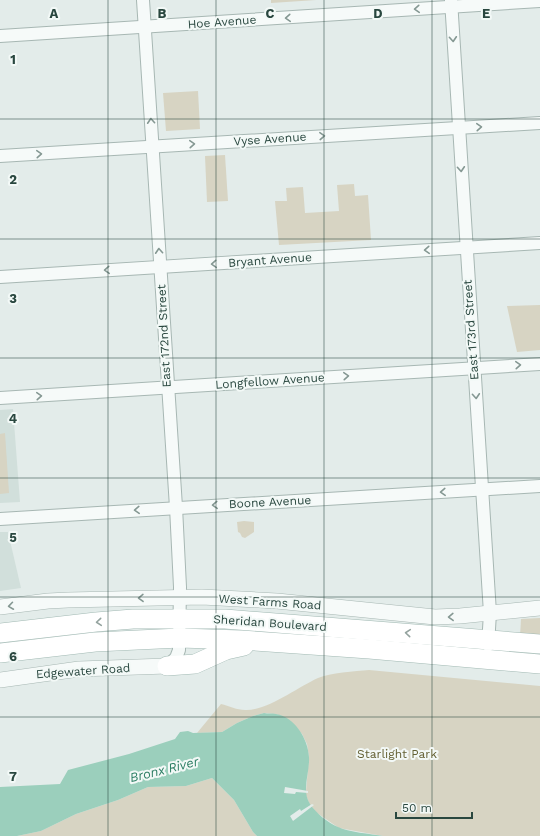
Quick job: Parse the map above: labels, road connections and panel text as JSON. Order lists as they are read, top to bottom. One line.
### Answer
{"streets":{"main road":["Sheridan Boulevard"],"street":["Hoe Avenue","Vyse Avenue","Bryant Avenue","East 173rd Street","East 172nd Street","Longfellow Avenue","Boone Avenue","West Farms Road","Edgewater Road"]},"crossings":[["Hoe Avenue","East 173rd Street"],["Hoe Avenue","East 172nd Street"],["Vyse Avenue","East 173rd Street"],["Vyse Avenue","East 172nd Street"],["Bryant Avenue","East 173rd Street"],["Bryant Avenue","East 172nd Street"],["East 173rd Street","Longfellow Avenue"],["East 173rd Street","Boone Avenue"],["East 173rd Street","West Farms Road"],["East 173rd Street","Sheridan Boulevard"],["East 172nd Street","Longfellow Avenue"],["East 172nd Street","Boone Avenue"],["East 172nd Street","West Farms Road"],["East 172nd Street","Sheridan Boulevard"],["East 172nd Street","Edgewater Road"]],"one_way":["Hoe Avenue","Vyse Avenue","Bryant Avenue","East 173rd Street","East 172nd Street","Longfellow Avenue","Boone Avenue","West Farms Road"],"water":["Bronx River"],"parks":["Starlight Park"],"scale_bar":"50 m","grid":{"columns":["A","B","C","D","E"],"rows":["1","2","3","4","5","6","7"]}}
